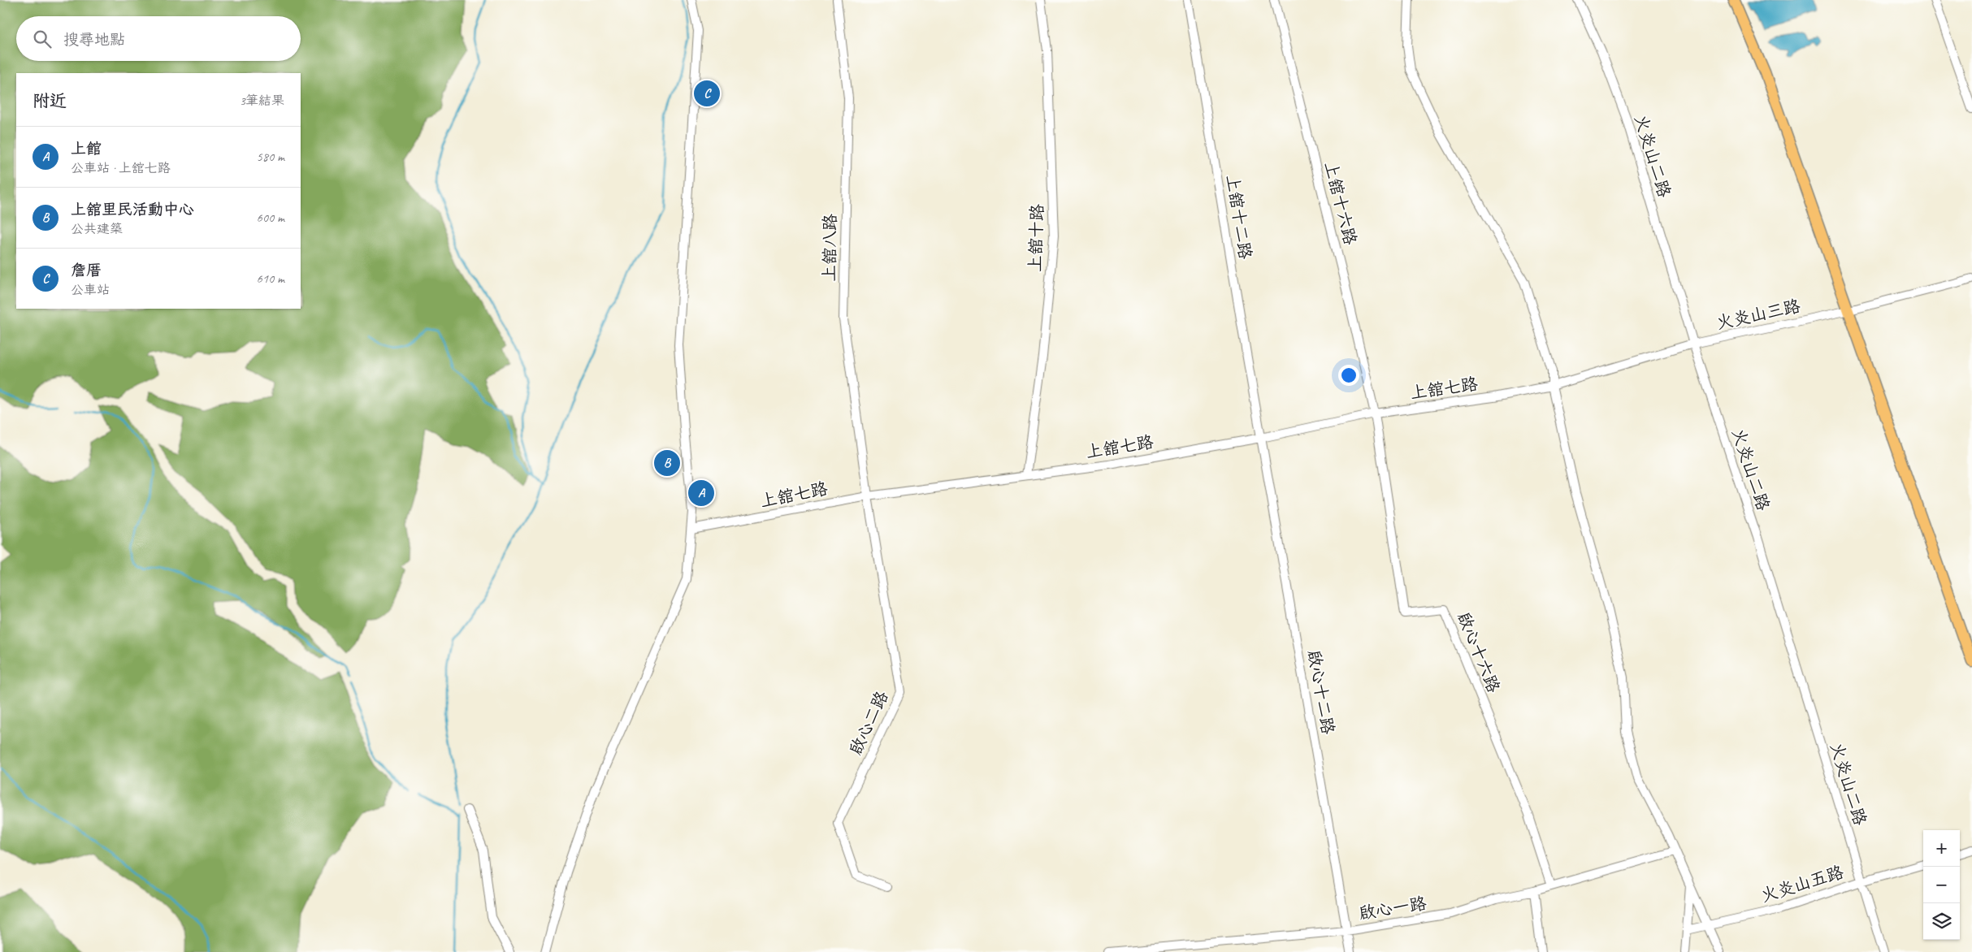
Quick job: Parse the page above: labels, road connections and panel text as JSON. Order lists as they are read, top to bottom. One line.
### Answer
{"streets":{"street":["火炎山二路","上舘十六路","上舘十二路","上舘十路","上舘八路","火炎山三路","上舘七路","啟心十六路","啟心十二路","啟心二路","火炎山五路","啟心一路"]},"crossings":[["火炎山二路","火炎山三路"],["火炎山二路","火炎山五路"],["上舘十六路","上舘七路"],["上舘十六路","啟心十六路"],["上舘十二路","上舘七路"],["上舘十二路","啟心十二路"],["上舘十路","上舘七路"],["上舘八路","上舘七路"],["上舘八路","啟心二路"],["火炎山三路","上舘七路"],["上舘七路","啟心十六路"],["上舘七路","啟心十二路"],["上舘七路","啟心二路"],["啟心十六路","啟心一路"],["啟心十二路","啟心一路"]],"page":{"search":"搜尋地點","heading":["附近","3筆結果"],"pins":["C","B","A"],"list":[{"mark":"A","name":"上館","note":"公車站 · 上舘七路","value":"580 m"},{"mark":"B","name":"上舘里民活動中心","note":"公共建築","value":"600 m"},{"mark":"C","name":"詹厝","note":"公車站","value":"610 m"}],"map_buttons":["+","−"]}}
